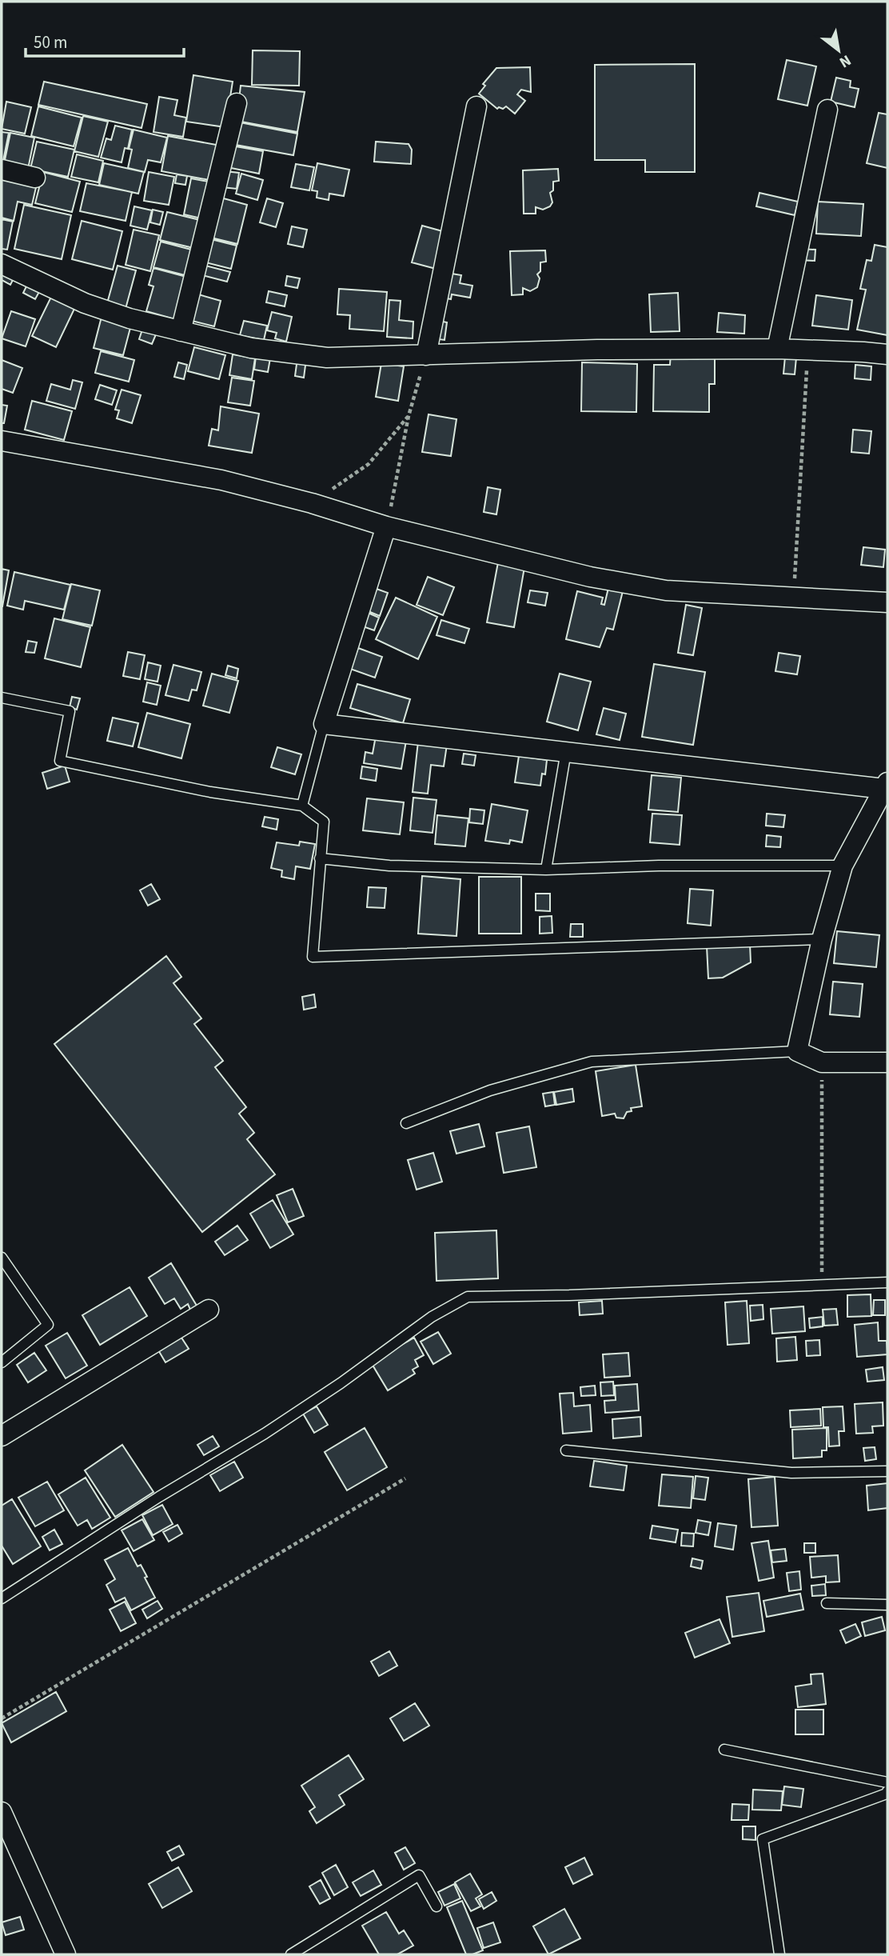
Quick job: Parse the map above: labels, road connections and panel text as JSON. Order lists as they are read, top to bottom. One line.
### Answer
{"scale_bar":"50 m","north":"bottom right"}
